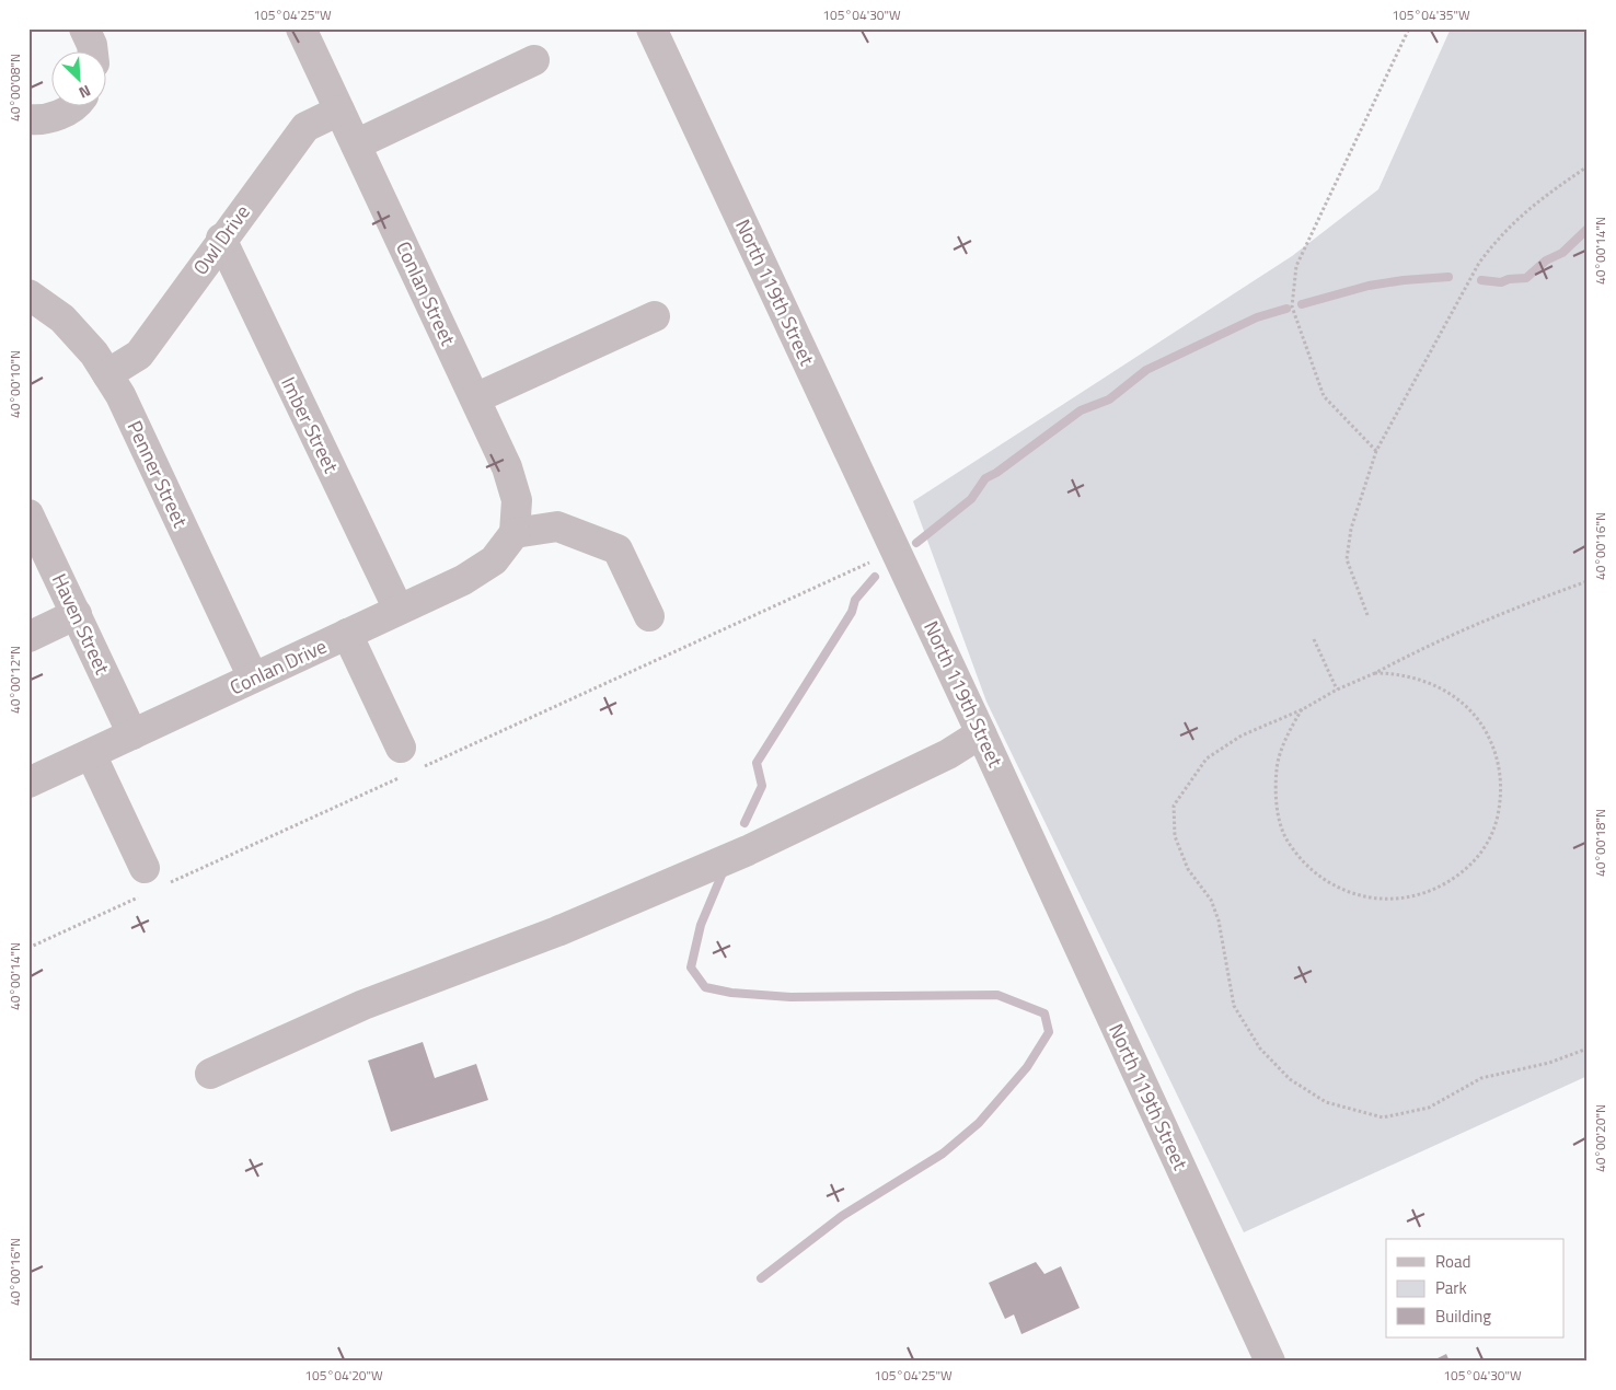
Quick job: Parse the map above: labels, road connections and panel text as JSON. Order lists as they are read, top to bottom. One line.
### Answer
{"streets":{"street":["Owl Drive","North 119th Street","Conlan Street","Imber Street","Penner Street","Haven Street","Conlan Drive"]},"crossings":[["Owl Drive","Conlan Street"],["Owl Drive","Imber Street"],["Owl Drive","Penner Street"],["Conlan Street","Conlan Drive"],["Imber Street","Conlan Drive"],["Penner Street","Conlan Drive"],["Haven Street","Conlan Drive"]],"legend":["Road","Park","Building"],"north":"bottom right","coordinates":["105°04'25\"W","105°04'30\"W","105°04'35\"W","40°00'08\"N","40°00'14\"N","40°00'10\"N","40°00'16\"N","40°00'12\"N","40°00'18\"N","40°00'20\"N","105°04'20\"W"]}
